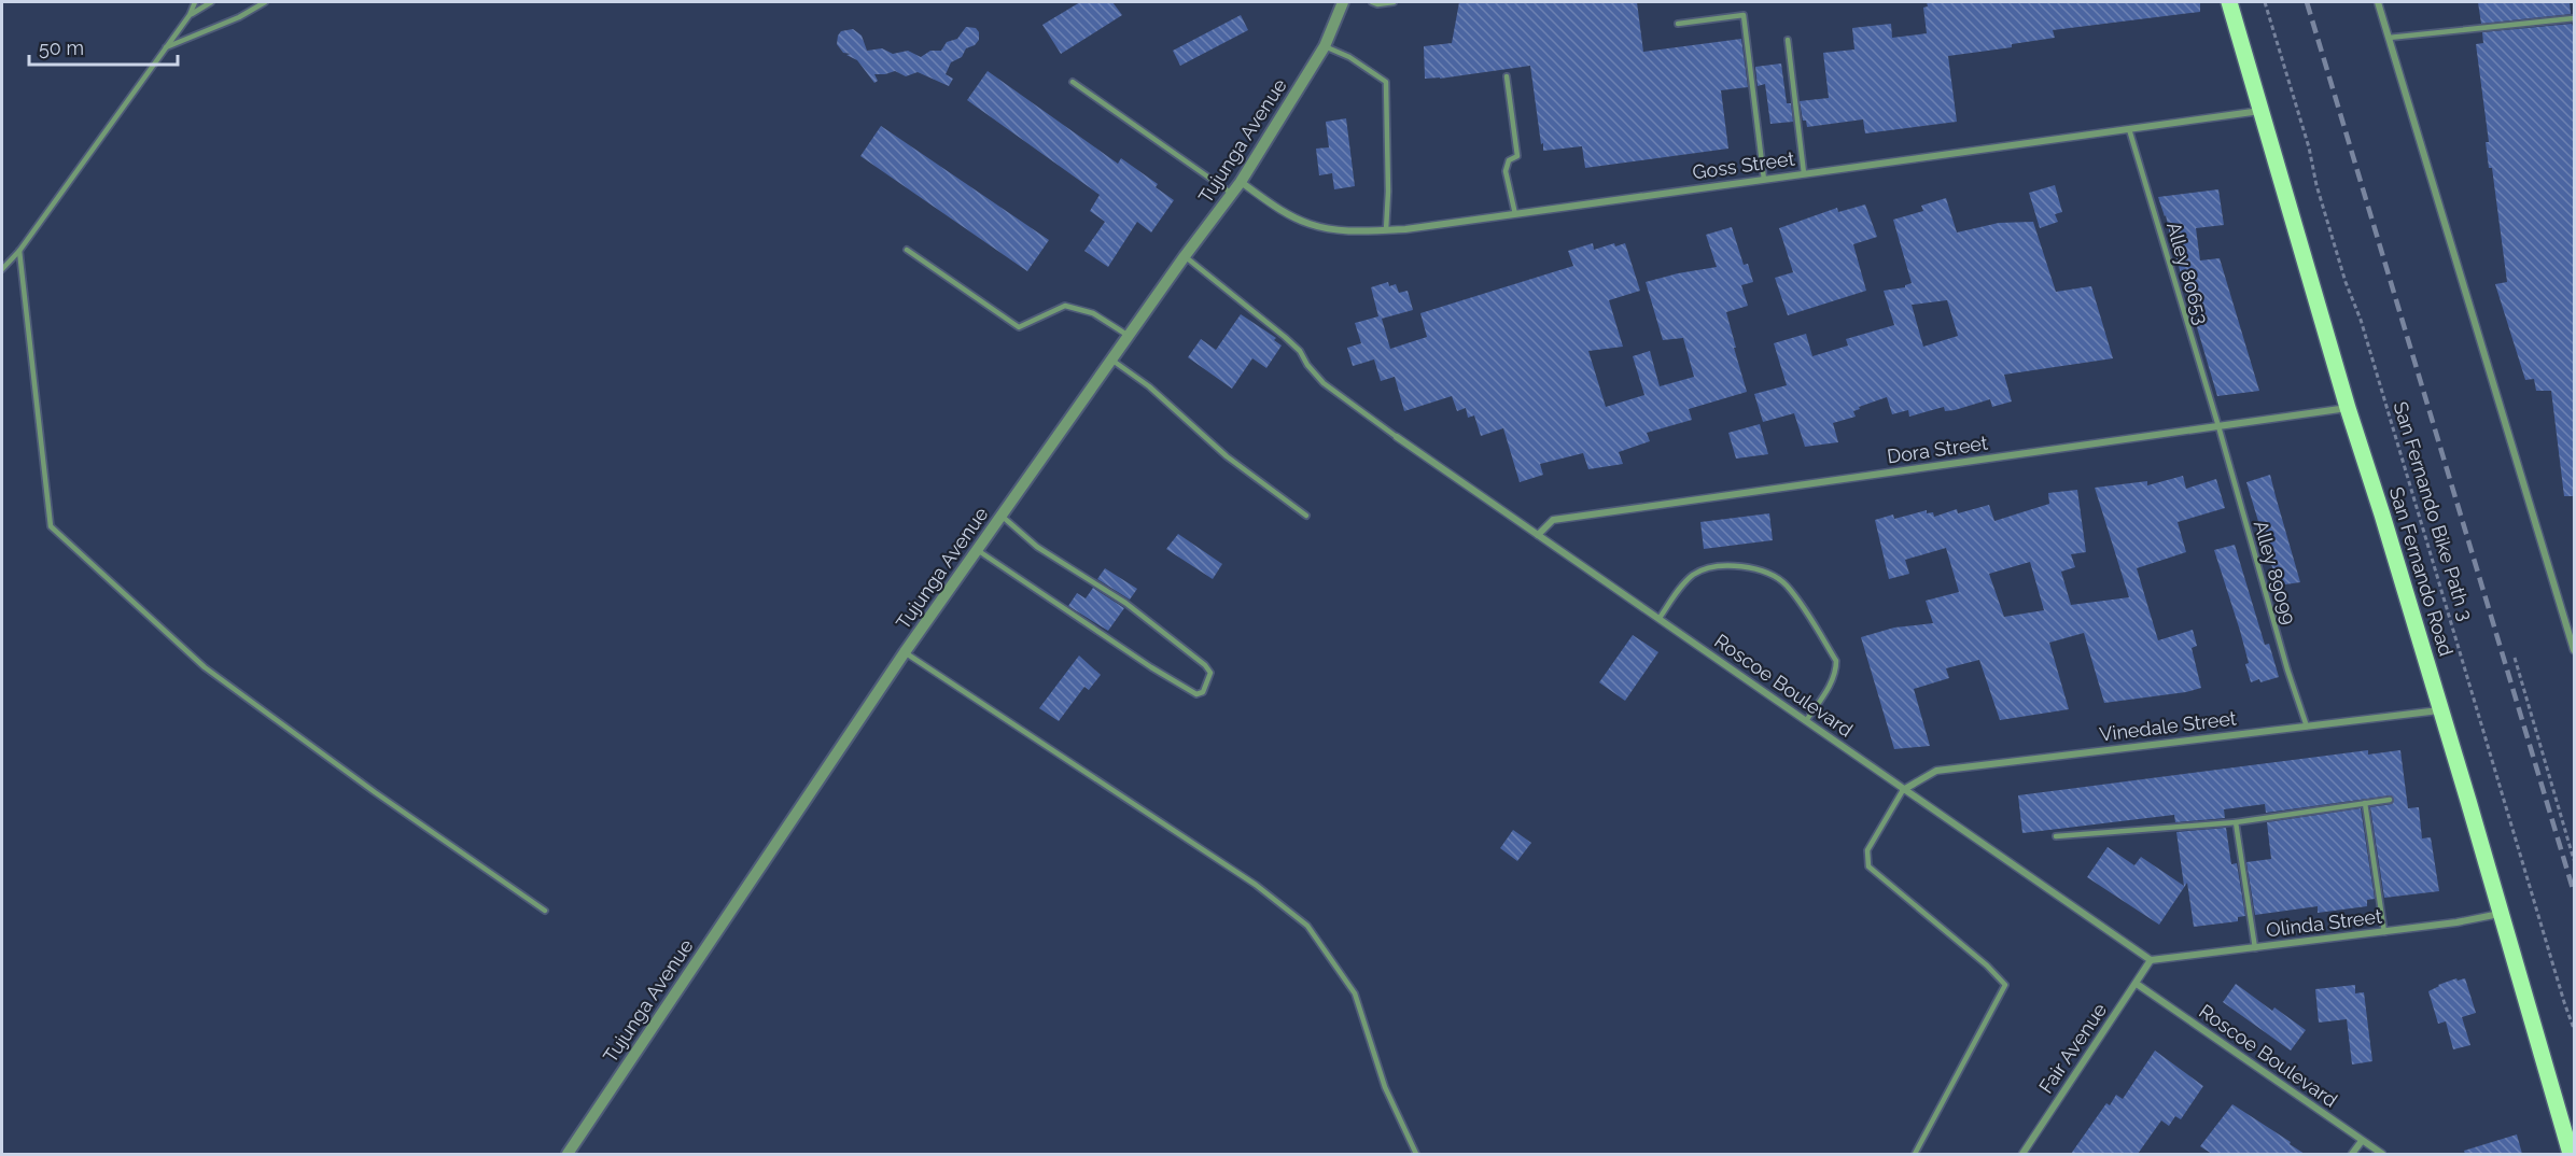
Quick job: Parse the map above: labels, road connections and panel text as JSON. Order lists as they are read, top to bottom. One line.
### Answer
{"streets":{"main road":["San Fernando Road"],"street":["Tujunga Avenue","Goss Street","Dora Street","Roscoe Boulevard","Vinedale Street","Olinda Street","Fair Avenue"],"lane":["Alley 80653","Alley 89099"],"path":["San Fernando Bike Path 3"]},"crossings":[["Tujunga Avenue","Goss Street"],["Goss Street","Alley 80653"],["Goss Street","San Fernando Road"],["Alley 80653","Dora Street"],["Alley 80653","Alley 89099"],["Dora Street","San Fernando Road"],["Dora Street","Alley 89099"],["Dora Street","Roscoe Boulevard"],["San Fernando Road","Vinedale Street"],["San Fernando Road","Olinda Street"],["Alley 89099","Vinedale Street"],["Roscoe Boulevard","Vinedale Street"],["Roscoe Boulevard","Olinda Street"],["Roscoe Boulevard","Fair Avenue"],["Olinda Street","Fair Avenue"]],"scale_bar":"50 m"}
